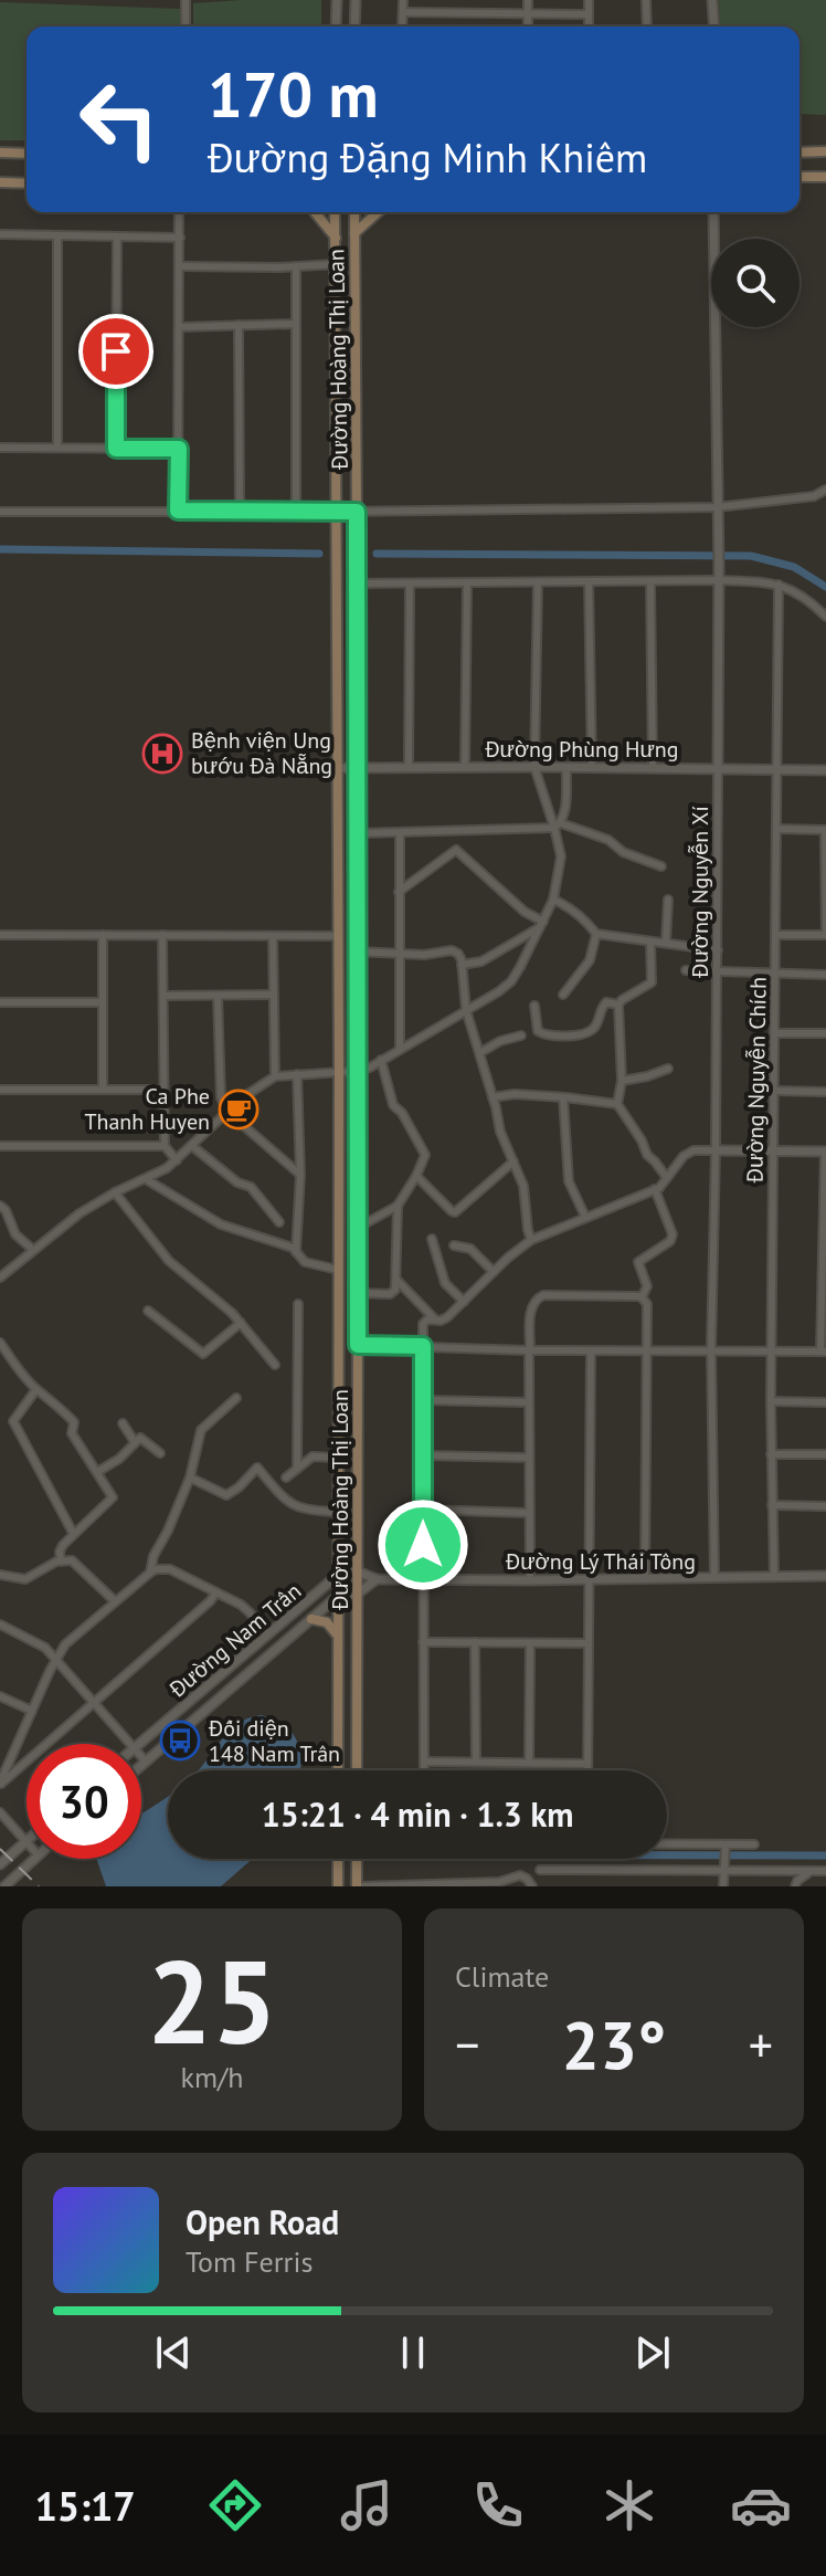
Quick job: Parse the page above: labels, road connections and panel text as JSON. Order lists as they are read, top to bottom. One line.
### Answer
{"streets":{"main road":["Đường Hoàng Thị Loan"],"street":["Đường Phùng Hưng","Đường Nguyễn Xí","Đường Nguyễn Chích","Đường Lý Thái Tông","Đường Nam Trân"]},"crossings":[["Đường Hoàng Thị Loan","Đường Phùng Hưng"],["Đường Hoàng Thị Loan","Đường Nam Trân"],["Đường Phùng Hưng","Đường Nguyễn Xí"],["Đường Phùng Hưng","Đường Nguyễn Chích"],["Đường Nguyễn Xí","Đường Lý Thái Tông"],["Đường Nguyễn Chích","Đường Lý Thái Tông"],["Đường Lý Thái Tông","Đường Nam Trân"]],"places":{"hospital":["Bệnh viện Ung bướu Đà Nẵng"],"cafe":["Ca Phe Thanh Huyen"],"bus stop":["Đối diện 148 Nam Trân"]},"page":{"turn":["170 m","Đường Đặng Minh Khiêm"],"limit":"30","trip":"15:21 · 4 min · 1.3 km","tile":[["25","km/h"],"Climate"],"heat":["−","23°","+"],"song":["Open Road","Tom Ferris"],"tabs":"15:17"}}
